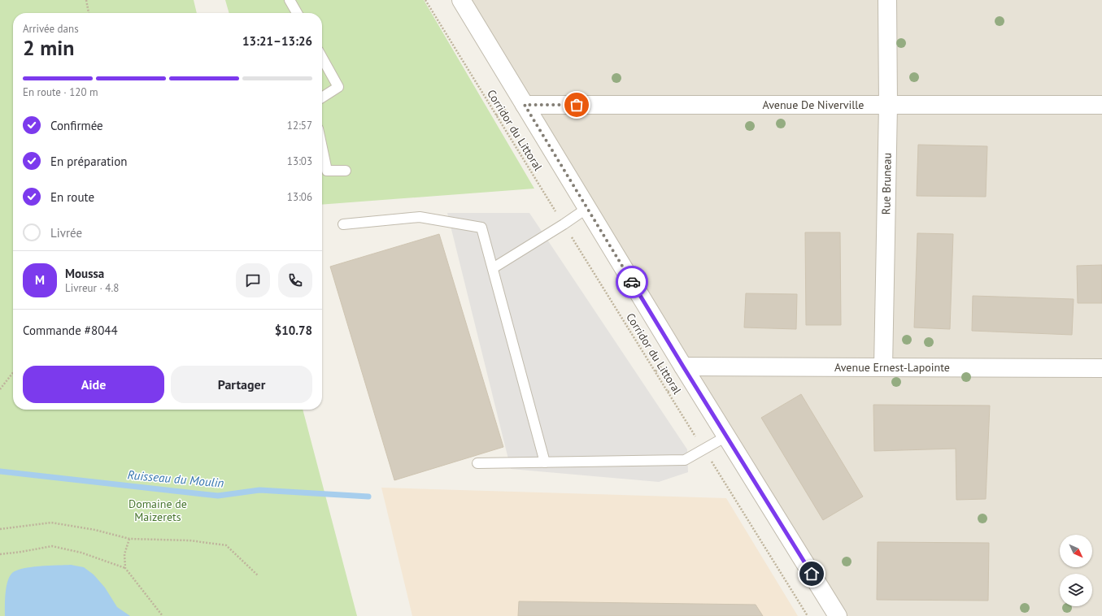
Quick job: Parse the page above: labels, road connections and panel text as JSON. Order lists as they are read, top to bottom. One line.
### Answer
{"streets":{"street":["Avenue De Niverville","Rue Bruneau","Avenue Ernest-Lapointe"],"path":["Corridor du Littoral"]},"crossings":[["Avenue De Niverville","Rue Bruneau"],["Rue Bruneau","Avenue Ernest-Lapointe"]],"water":["Ruisseau du Moulin"],"parks":["Domaine de Maizerets"],"north":"bottom right","page":{"heading":["2 min","Arrivée dans","13:21–13:26"],"panel":["Moussa","Livreur · 4.8","Commande #8044","$10.78"],"bar":"En route · 120 m","list":[["Confirmée","12:57"],["En préparation","13:03"],["En route","13:06"],"Livrée"],"round":"M","buttons":["Aide","Partager"]}}
